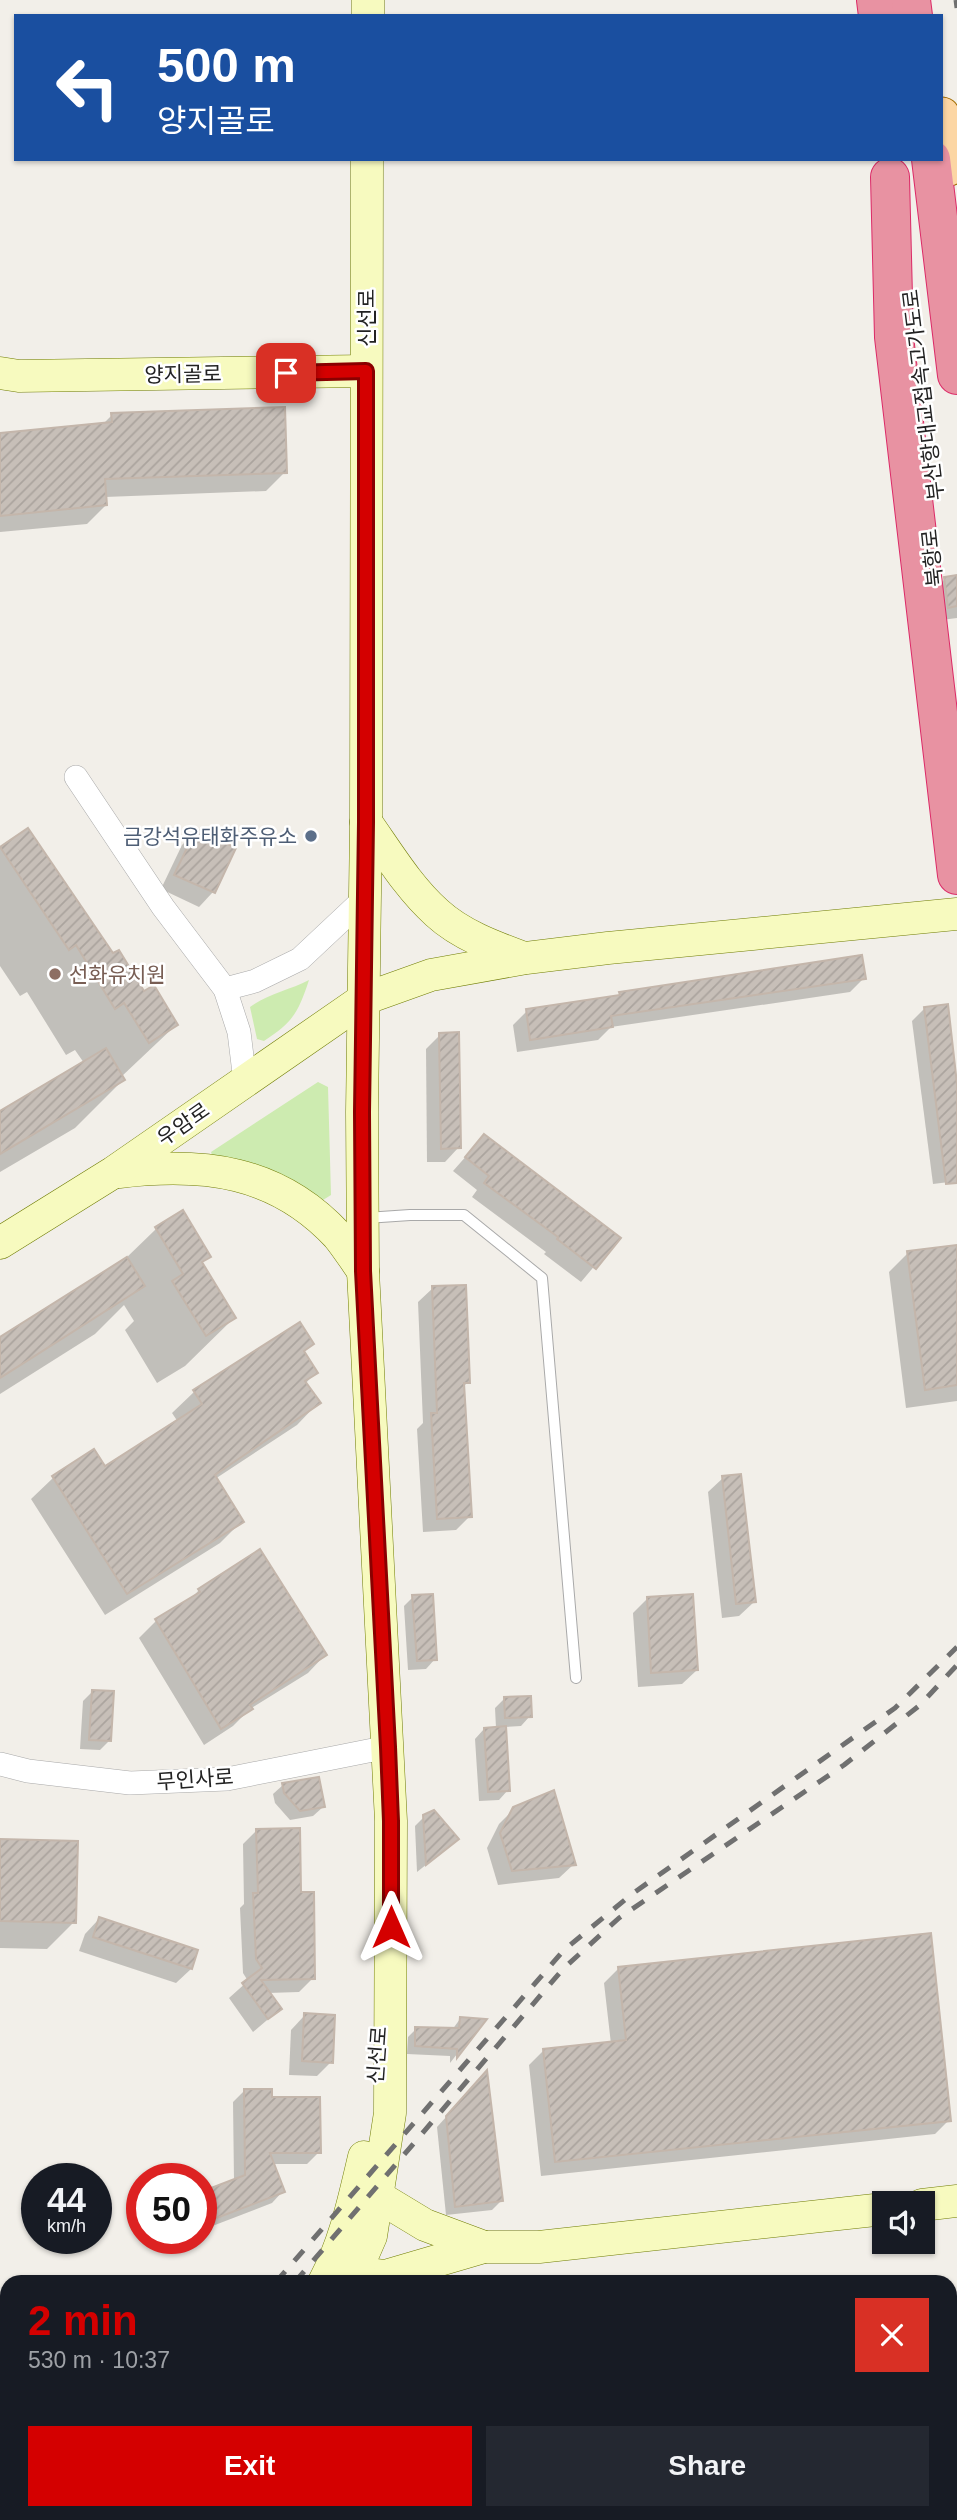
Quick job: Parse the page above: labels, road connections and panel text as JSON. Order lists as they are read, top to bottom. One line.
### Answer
{"streets":{"highway":["부산항대교접속고가도로"],"main road":["신선로","양지골로","우암로"],"street":["북항로","무인사로"]},"crossings":[["신선로","양지골로"],["신선로","우암로"],["신선로","무인사로"],["부산항대교접속고가도로","북항로"]],"places":["금강석유태화주유소","선화유치원"],"page":{"turn":["500 m","양지골로"],"speed":"44 km/h","limit":"50","heading":["2 min","530 m · 10:37"],"buttons":["Exit","Share"]}}
